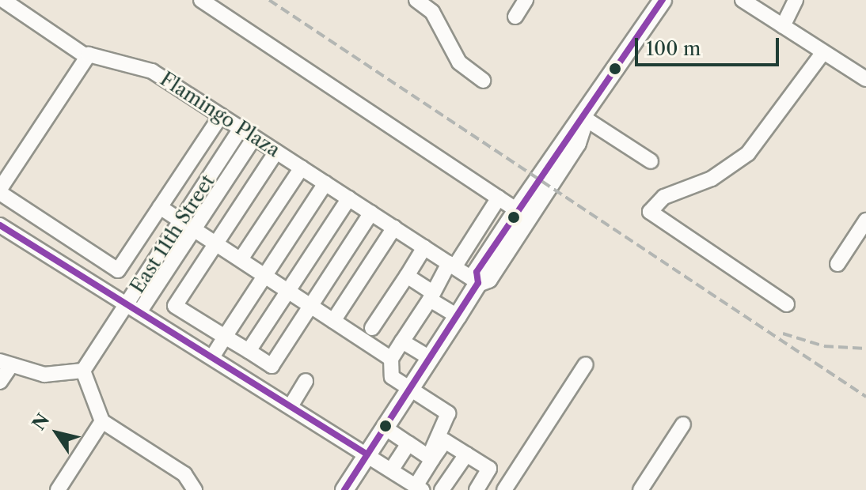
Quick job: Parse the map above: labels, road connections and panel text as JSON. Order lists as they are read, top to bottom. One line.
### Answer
{"streets":{"street":["Flamingo Plaza","East 11th Street"]},"crossings":[["Flamingo Plaza","East 11th Street"]],"scale_bar":"100 m","north":"top left"}
